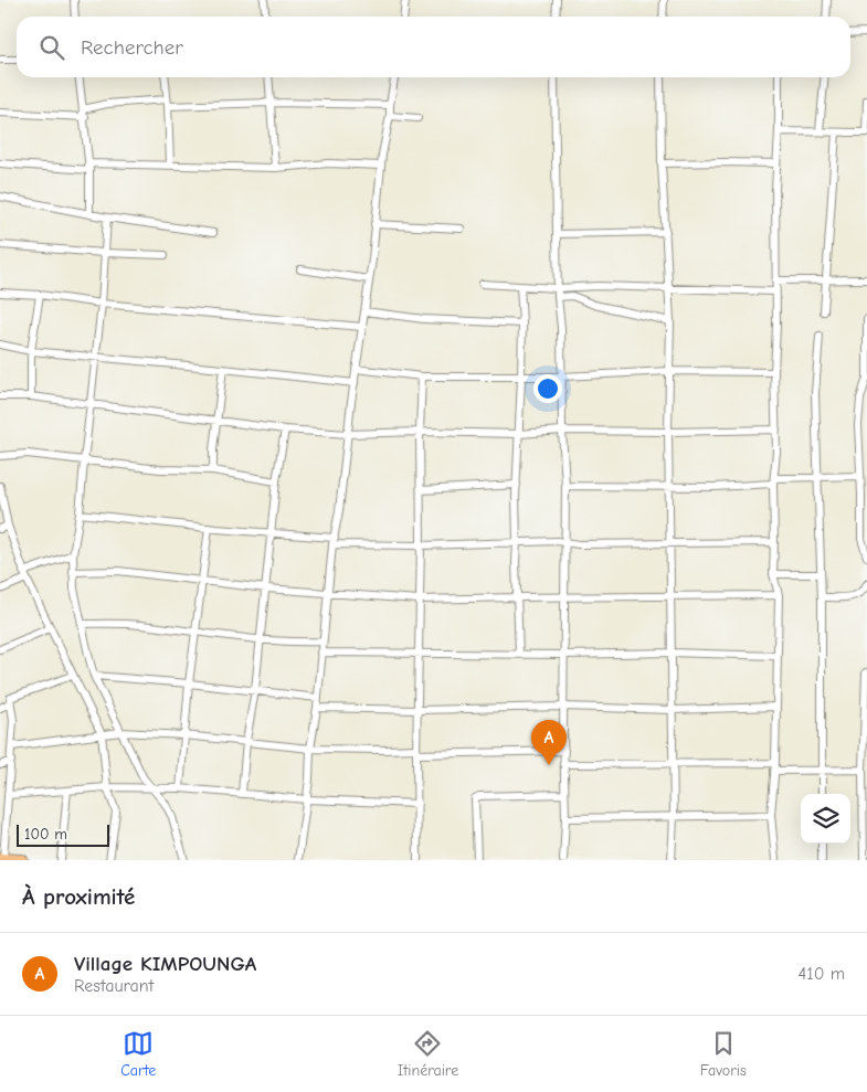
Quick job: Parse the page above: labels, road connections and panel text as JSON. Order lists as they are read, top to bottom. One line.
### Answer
{"scale_bar":"100 m","page":{"search":"Rechercher","pins":"A","scale":"100 m","heading":"À proximité","list":[{"mark":"A","name":"Village KIMPOUNGA","note":"Restaurant","value":"410 m"}],"nav":["Carte","Itinéraire","Favoris"]}}
